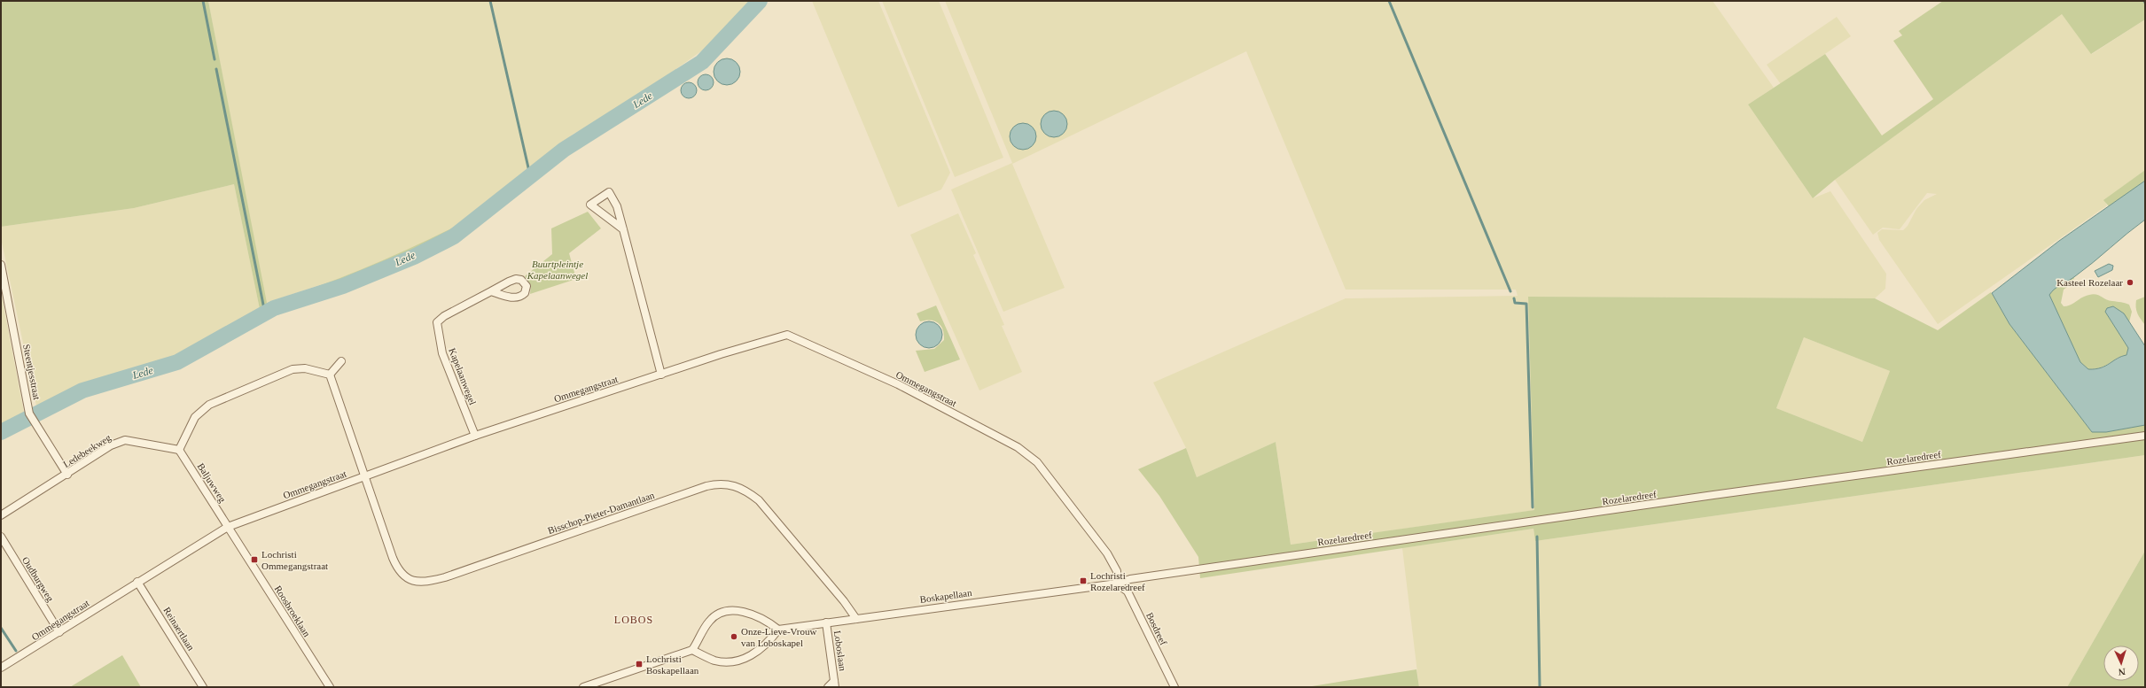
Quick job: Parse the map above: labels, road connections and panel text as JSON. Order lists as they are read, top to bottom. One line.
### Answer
{"streets":{"street":["Steentjesstraat","Kapelaanwegel","Ommegangstraat","Ledebeekweg","Rozelaredreef","Baljuwweg","Bisschop-Pieter-Damantlaan","Oudburgweg","Boskapellaan","Roosbroeklaan","Reinaertlaan","Bosdreef","Loboslaan"]},"crossings":[["Steentjesstraat","Ledebeekweg"],["Kapelaanwegel","Ommegangstraat"],["Ommegangstraat","Rozelaredreef"],["Ommegangstraat","Baljuwweg"],["Ommegangstraat","Bisschop-Pieter-Damantlaan"],["Ommegangstraat","Oudburgweg"],["Ommegangstraat","Boskapellaan"],["Ommegangstraat","Roosbroeklaan"],["Ommegangstraat","Reinaertlaan"],["Ommegangstraat","Bosdreef"],["Ledebeekweg","Baljuwweg"],["Rozelaredreef","Boskapellaan"],["Rozelaredreef","Bosdreef"],["Baljuwweg","Roosbroeklaan"],["Bisschop-Pieter-Damantlaan","Boskapellaan"],["Boskapellaan","Bosdreef"],["Boskapellaan","Loboslaan"]],"districts":["LOBOS"],"water":["Lede"],"parks":["Buurtpleintje Kapelaanwegel"],"places":{"other":["Kasteel Rozelaar","Onze-Lieve-Vrouw van Loboskapel"],"transit":["Lochristi Ommegangstraat","Lochristi Rozelaredreef","Lochristi Boskapellaan"]},"north":"bottom"}
